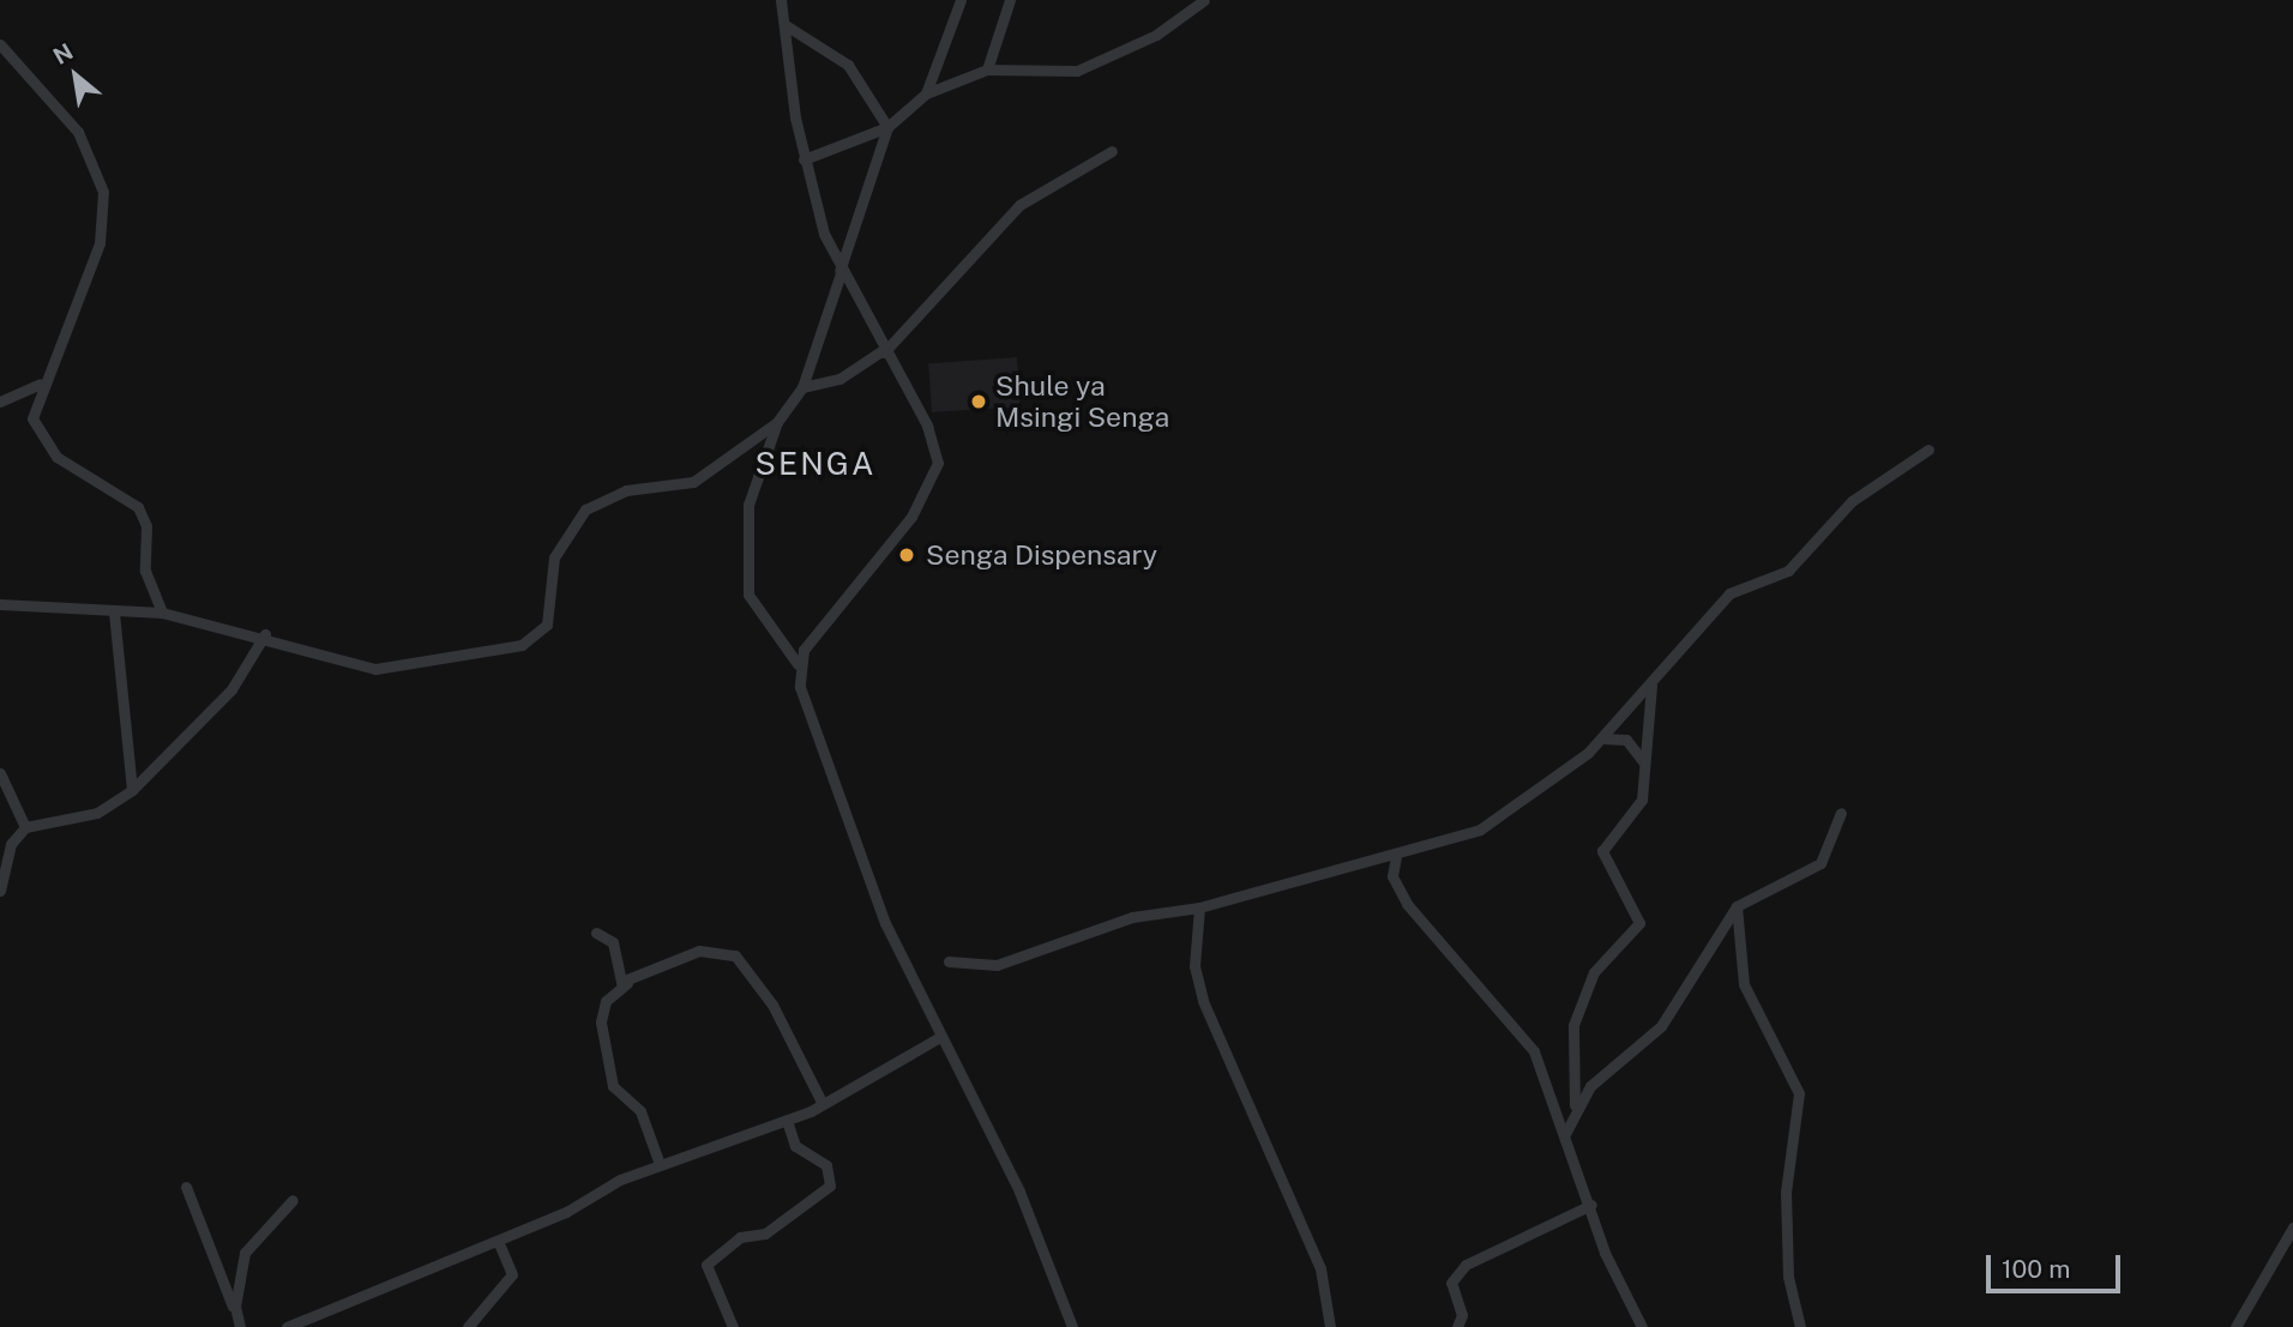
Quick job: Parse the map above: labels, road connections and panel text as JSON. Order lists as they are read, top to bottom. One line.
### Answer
{"districts":["SENGA"],"places":["Shule ya Msingi Senga","Senga Dispensary"],"scale_bar":"100 m","north":"top left"}
